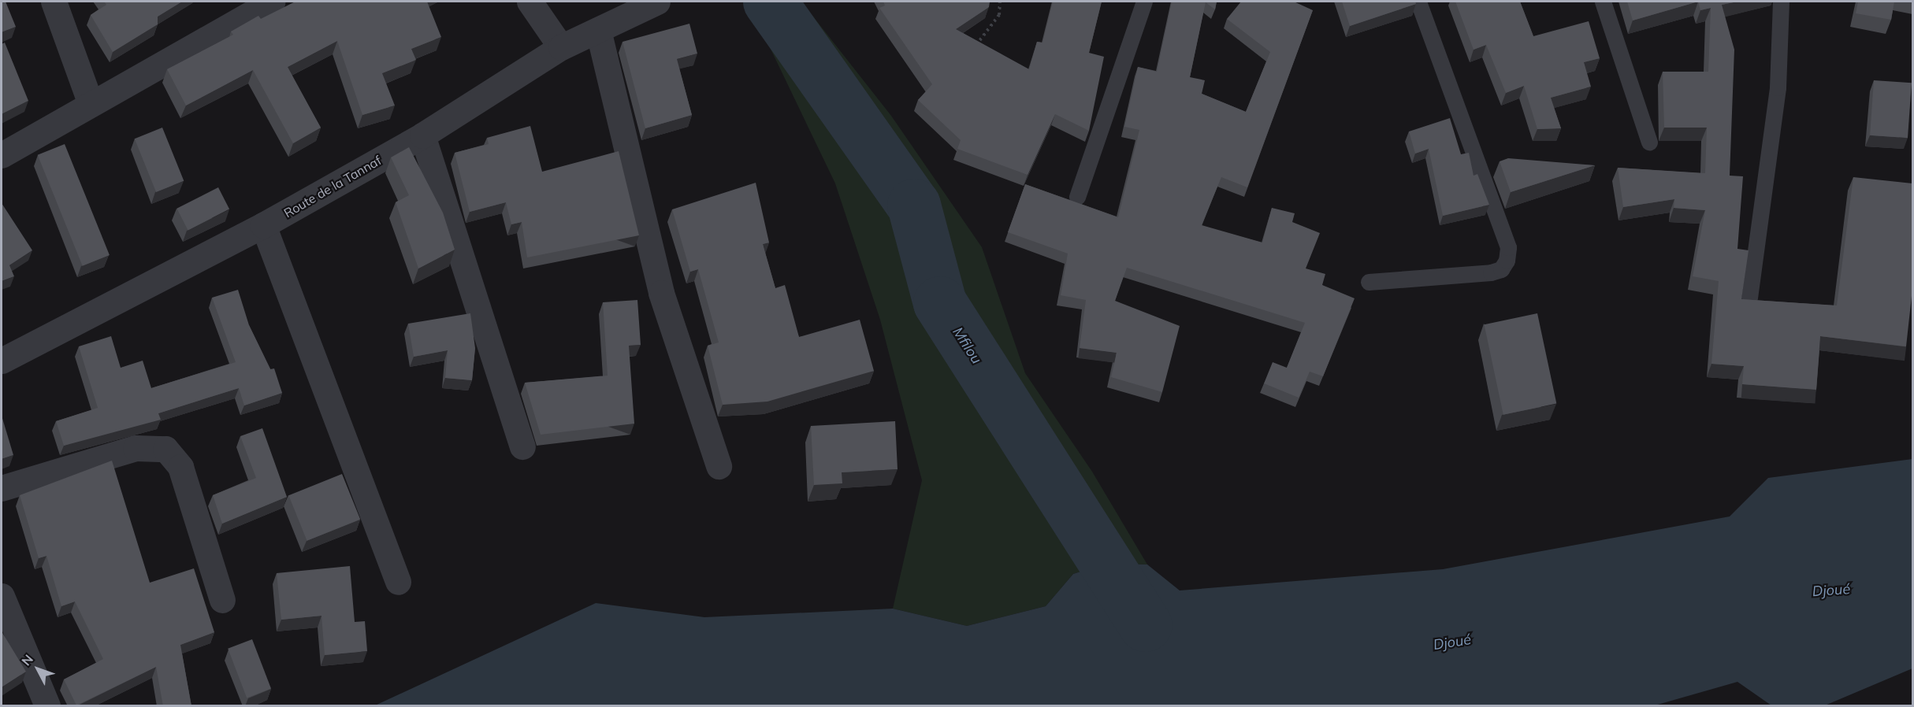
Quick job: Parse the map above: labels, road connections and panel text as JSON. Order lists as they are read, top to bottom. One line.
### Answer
{"streets":{"street":["Route de la Tannaf"]},"water":["Mfilou","Djoué"],"north":"top left"}
